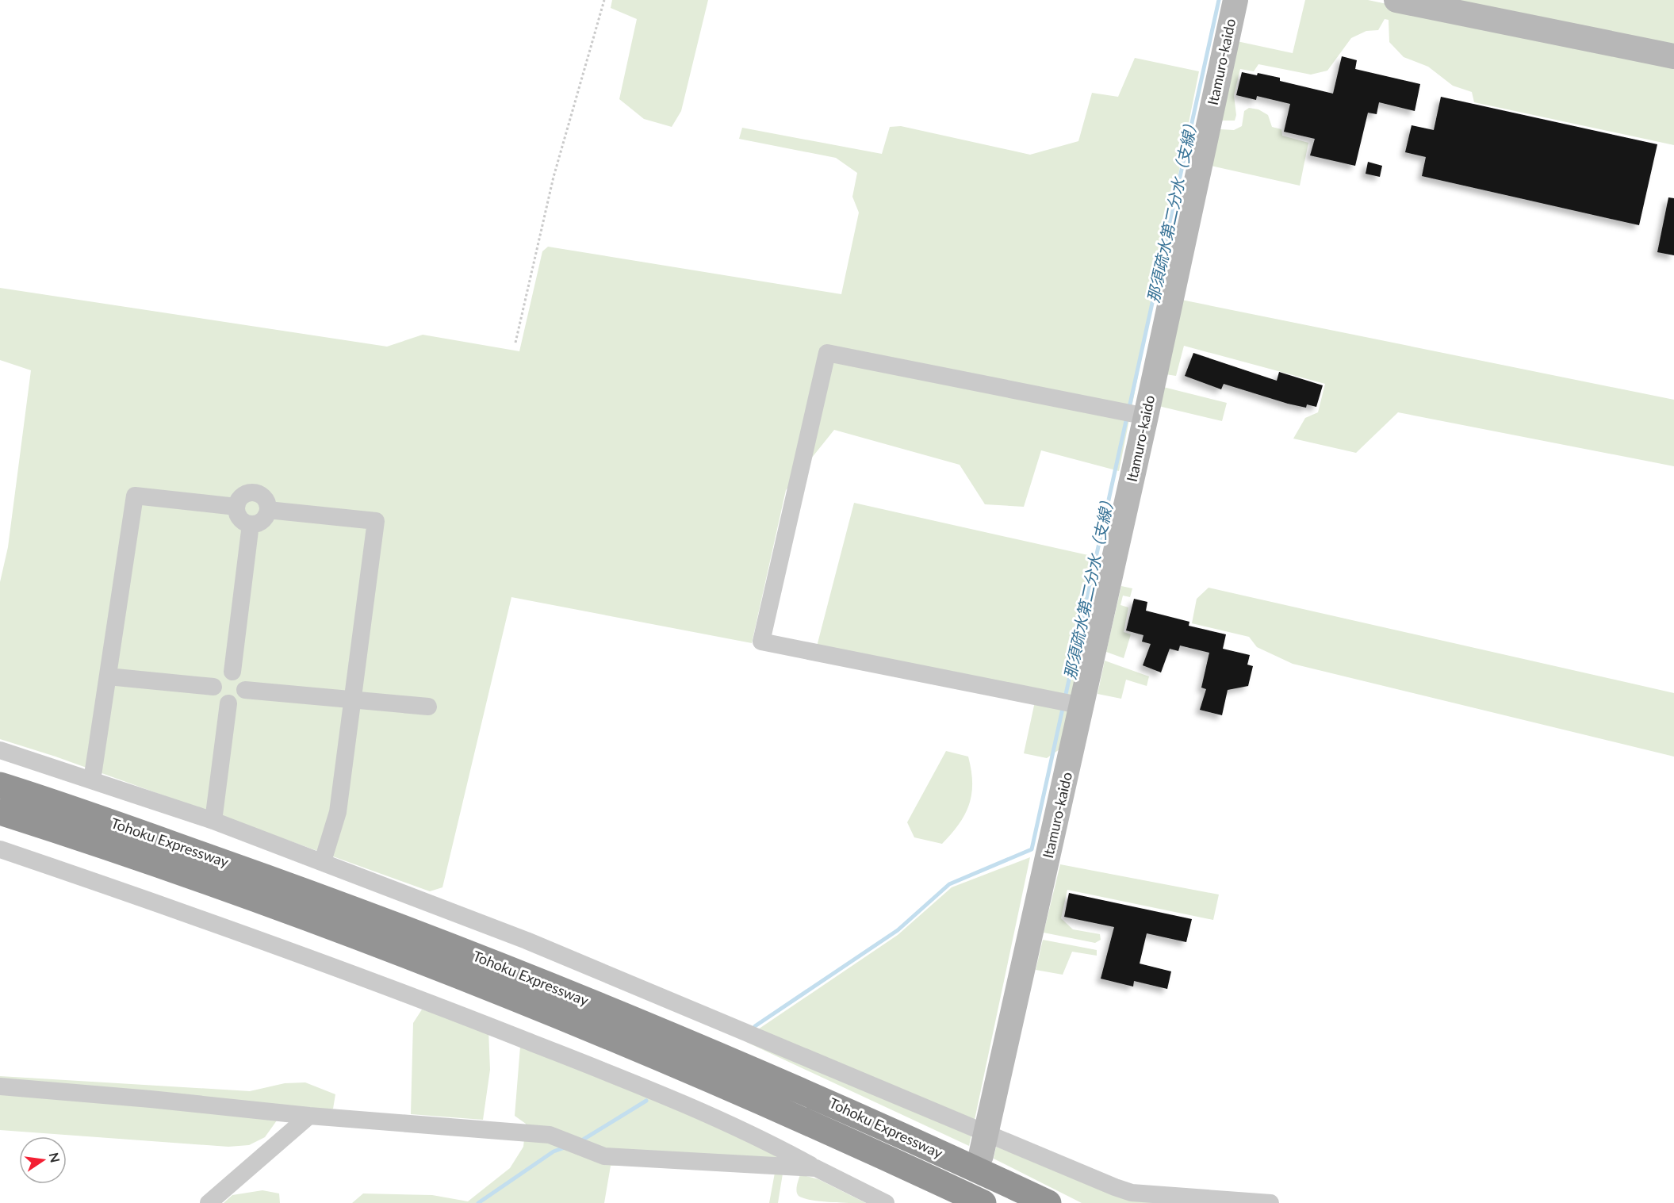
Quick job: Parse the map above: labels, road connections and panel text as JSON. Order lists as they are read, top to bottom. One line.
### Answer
{"streets":{"highway":["Tohoku Expressway"],"main road":["Itamuro-kaido"]},"water":["那須疏水第二分水（支線）"],"north":"right"}
